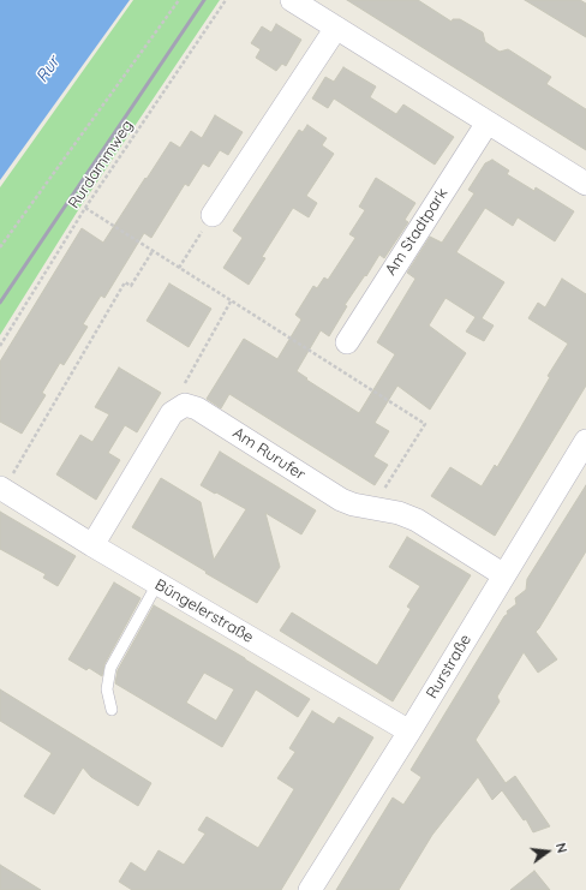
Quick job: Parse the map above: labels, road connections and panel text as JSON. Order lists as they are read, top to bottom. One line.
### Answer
{"streets":{"street":["Am Stadtpark","Am Rurufer","Büngelerstraße","Rurstraße"],"path":["Rurdammweg"]},"crossings":[["Am Rurufer","Rurstraße"],["Büngelerstraße","Rurstraße"]],"water":["Rur"],"north":"right"}
